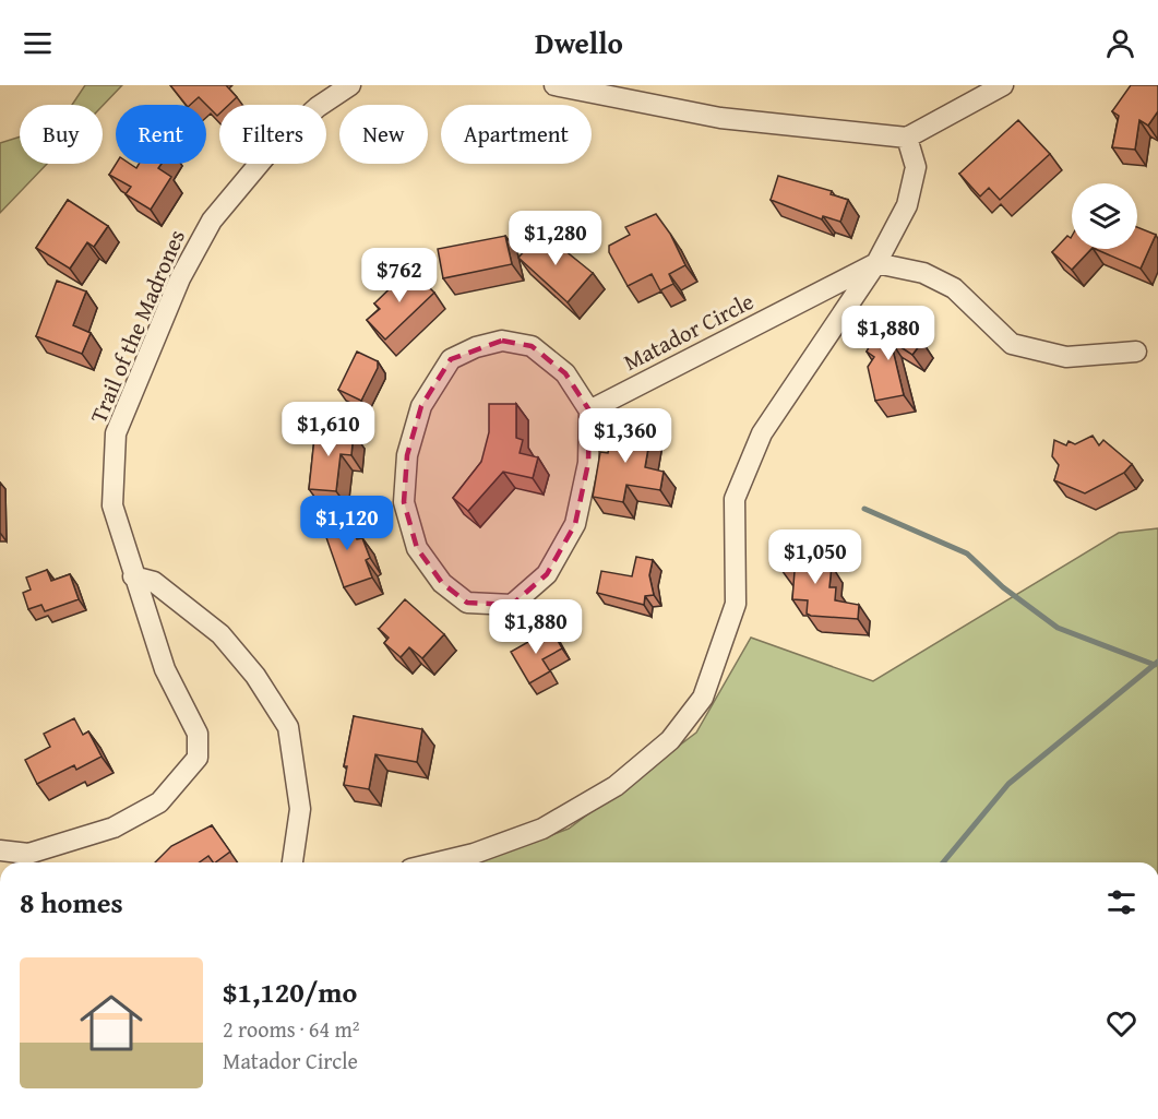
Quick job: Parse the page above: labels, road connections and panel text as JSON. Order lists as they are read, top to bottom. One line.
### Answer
{"streets":{"street":["Trail of the Madrones","Matador Circle"]},"page":{"header":"Dwello","chip":["Buy","Rent","Filters","New","Apartment"],"price":["$1,280","$762","$1,880","$1,610","$1,360","$1,120","$1,050","$1,880"],"heading":"8 homes","list":[{"name":"$1,120/mo","note":"2 rooms · 64 m² · Matador Circle"}]}}
